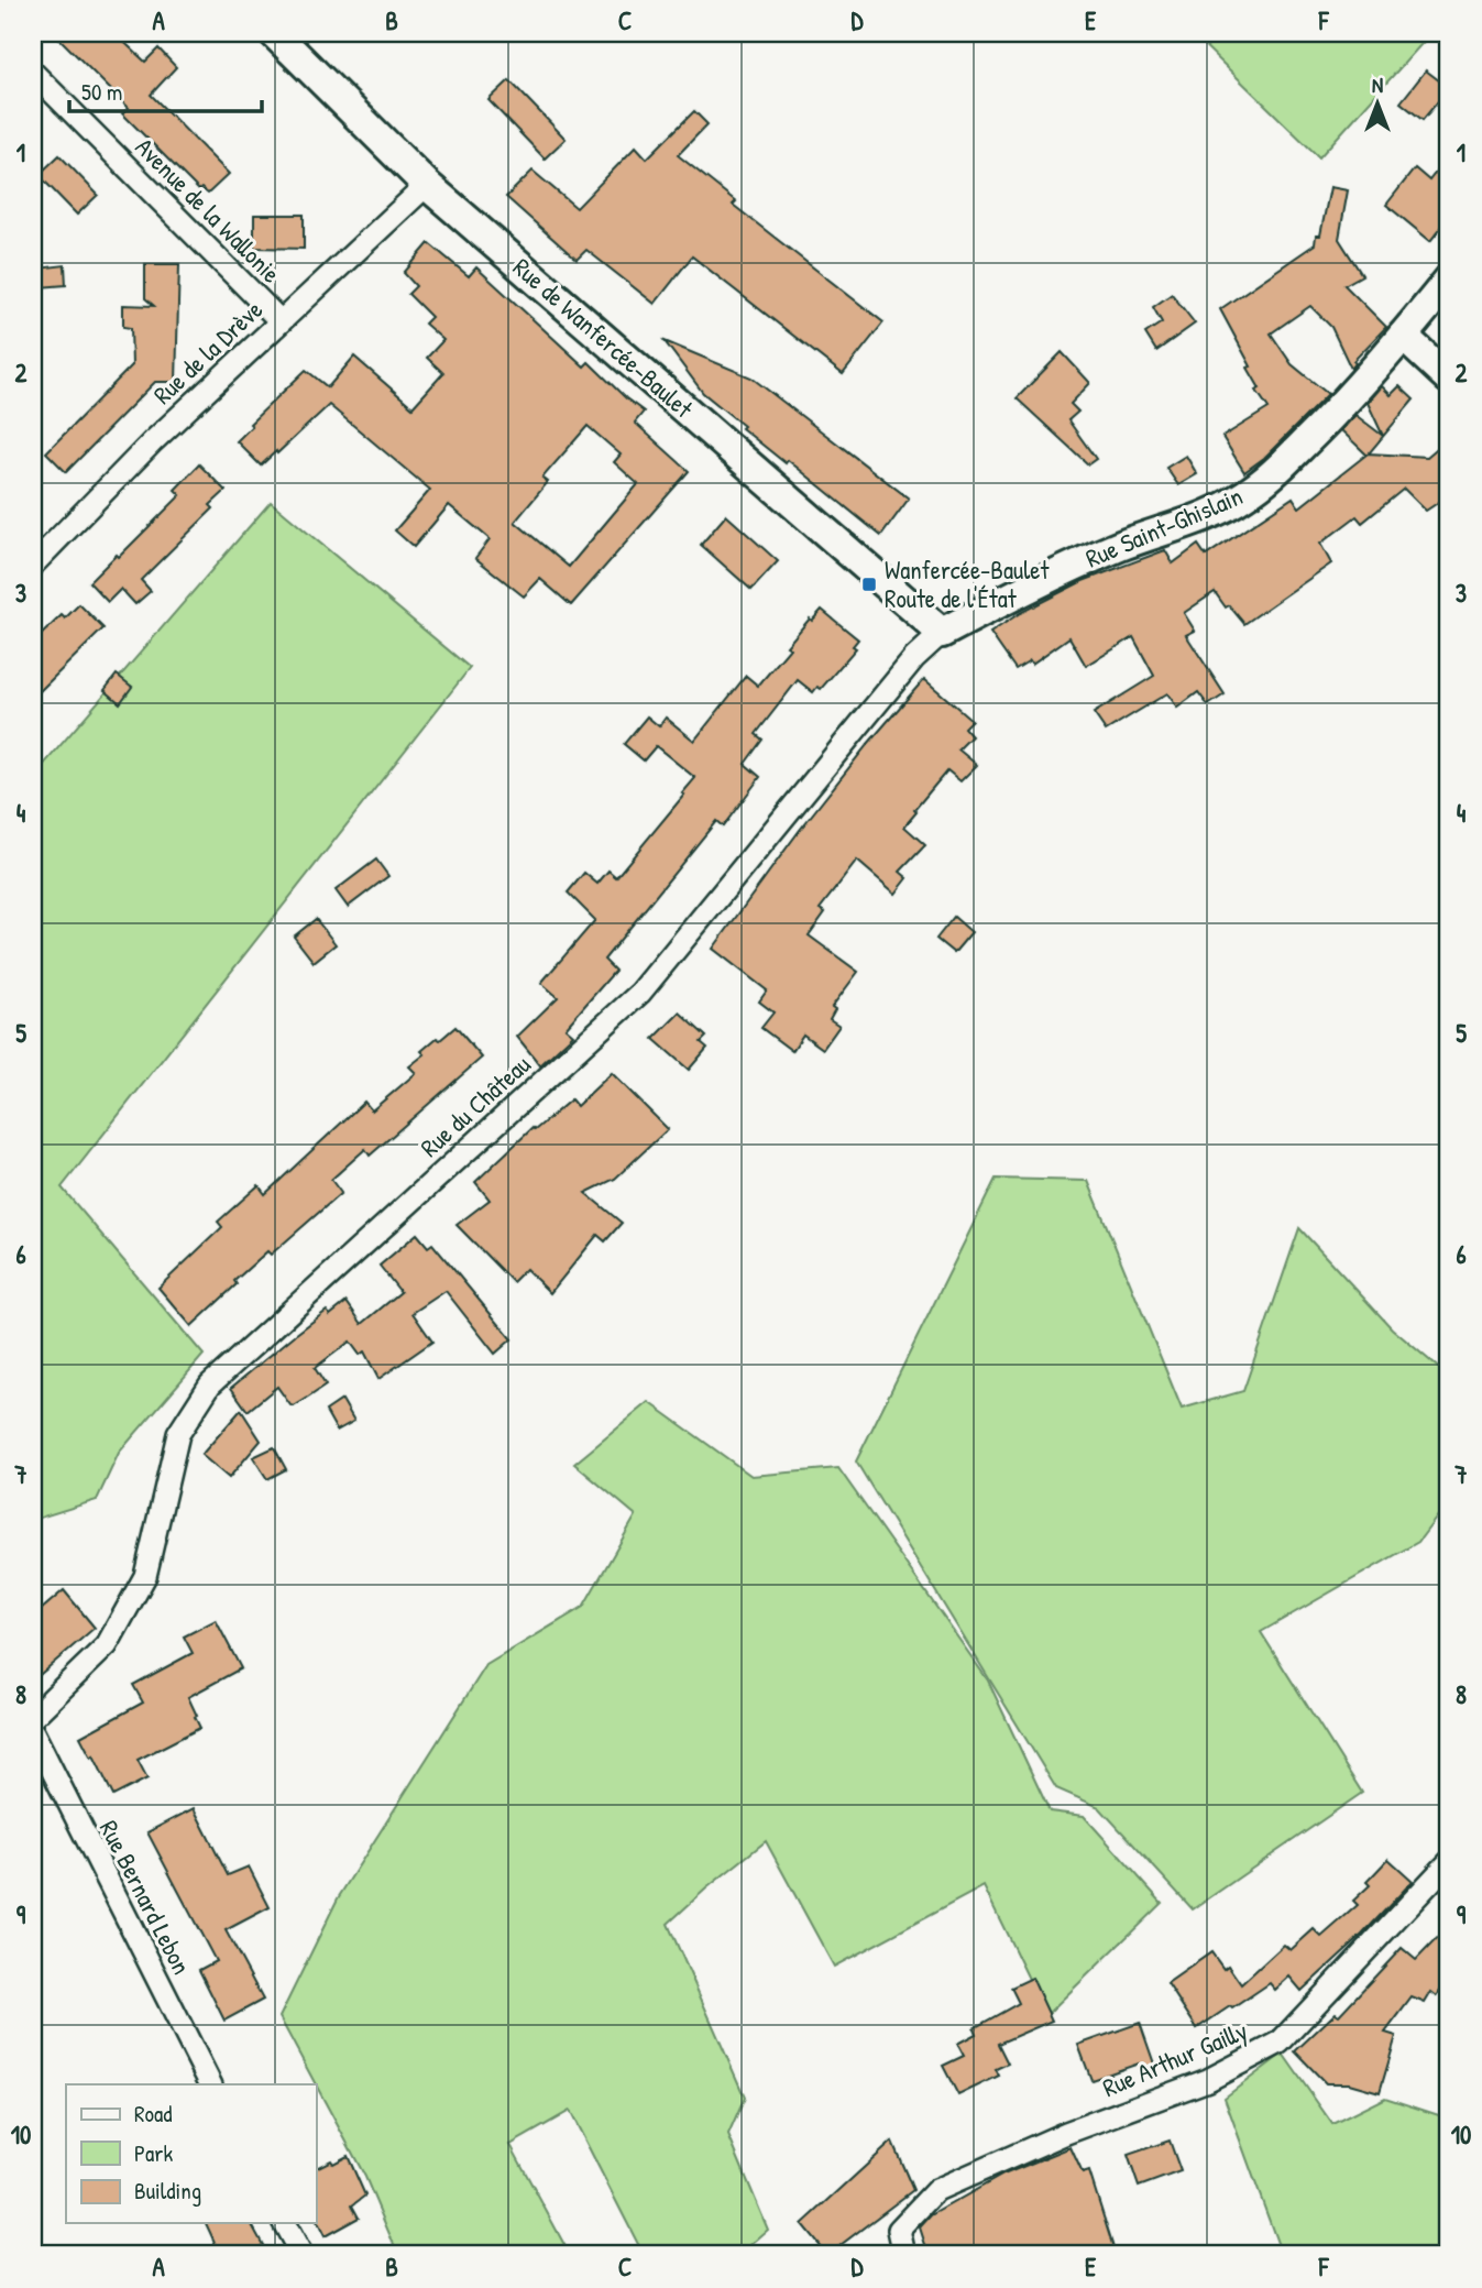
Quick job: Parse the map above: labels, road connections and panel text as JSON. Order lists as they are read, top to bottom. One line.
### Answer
{"streets":{"main road":["Rue de Wanfercée-Baulet","Rue Saint-Ghislain"],"street":["Avenue de la Wallonie","Rue de la Drève","Rue du Château","Rue Bernard Lebon","Rue Arthur Gailly"]},"crossings":[["Avenue de la Wallonie","Rue de la Drève"],["Rue de Wanfercée-Baulet","Rue de la Drève"],["Rue de Wanfercée-Baulet","Rue Saint-Ghislain"],["Rue de Wanfercée-Baulet","Rue du Château"],["Rue Saint-Ghislain","Rue du Château"]],"places":{"transit":["Wanfercée-Baulet Route de l'État"]},"legend":["Road","Park","Building"],"scale_bar":"50 m","north":"top","grid":{"columns":["A","B","C","D","E","F"],"rows":["1","2","3","4","5","6","7","8","9","10"]}}
